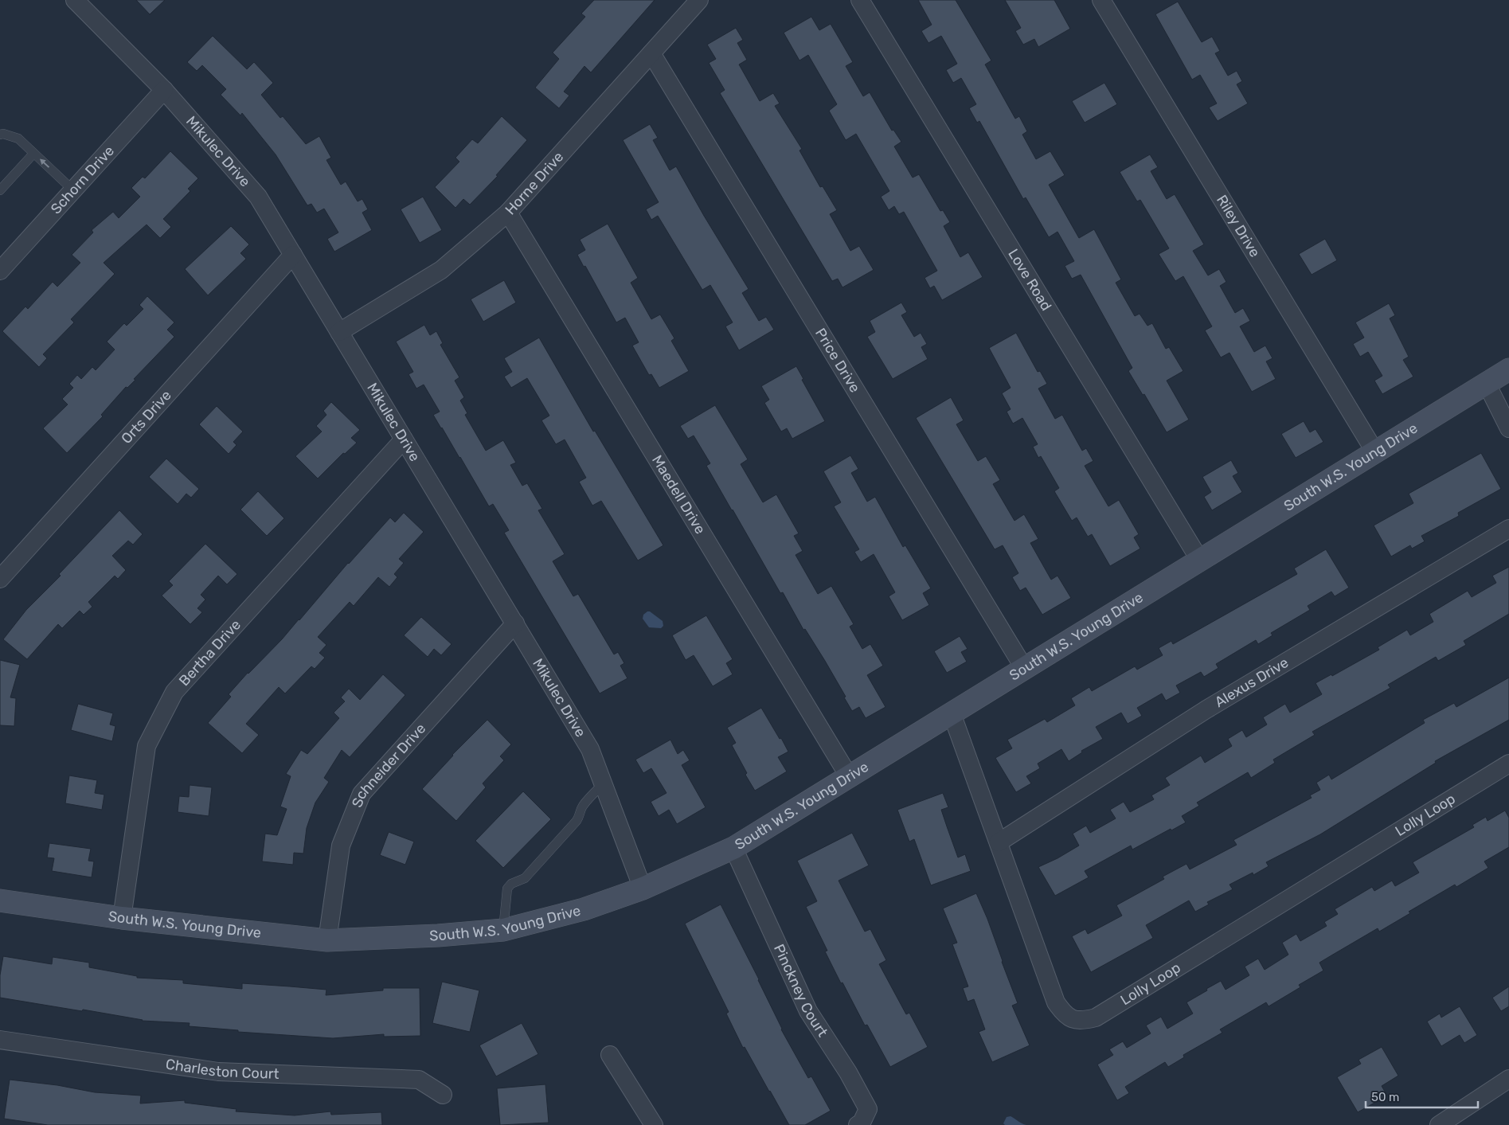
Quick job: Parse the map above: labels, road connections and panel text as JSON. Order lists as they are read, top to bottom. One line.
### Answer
{"streets":{"main road":["South W.S. Young Drive"],"street":["Mikulec Drive","Schorn Drive","Horne Drive","Riley Drive","Love Road","Price Drive","Orts Drive","Maedell Drive","Bertha Drive","Alexus Drive","Schneider Drive","Lolly Loop","Pinckney Court","Charleston Court"]},"crossings":[["Mikulec Drive","Schorn Drive"],["Mikulec Drive","Horne Drive"],["Mikulec Drive","Orts Drive"],["Mikulec Drive","South W.S. Young Drive"],["Mikulec Drive","Bertha Drive"],["Mikulec Drive","Schneider Drive"],["Horne Drive","Price Drive"],["Horne Drive","Maedell Drive"],["Riley Drive","South W.S. Young Drive"],["Love Road","South W.S. Young Drive"],["Price Drive","South W.S. Young Drive"],["South W.S. Young Drive","Maedell Drive"],["South W.S. Young Drive","Bertha Drive"],["South W.S. Young Drive","Schneider Drive"],["South W.S. Young Drive","Lolly Loop"],["South W.S. Young Drive","Pinckney Court"],["Alexus Drive","Lolly Loop"]],"scale_bar":"50 m"}
